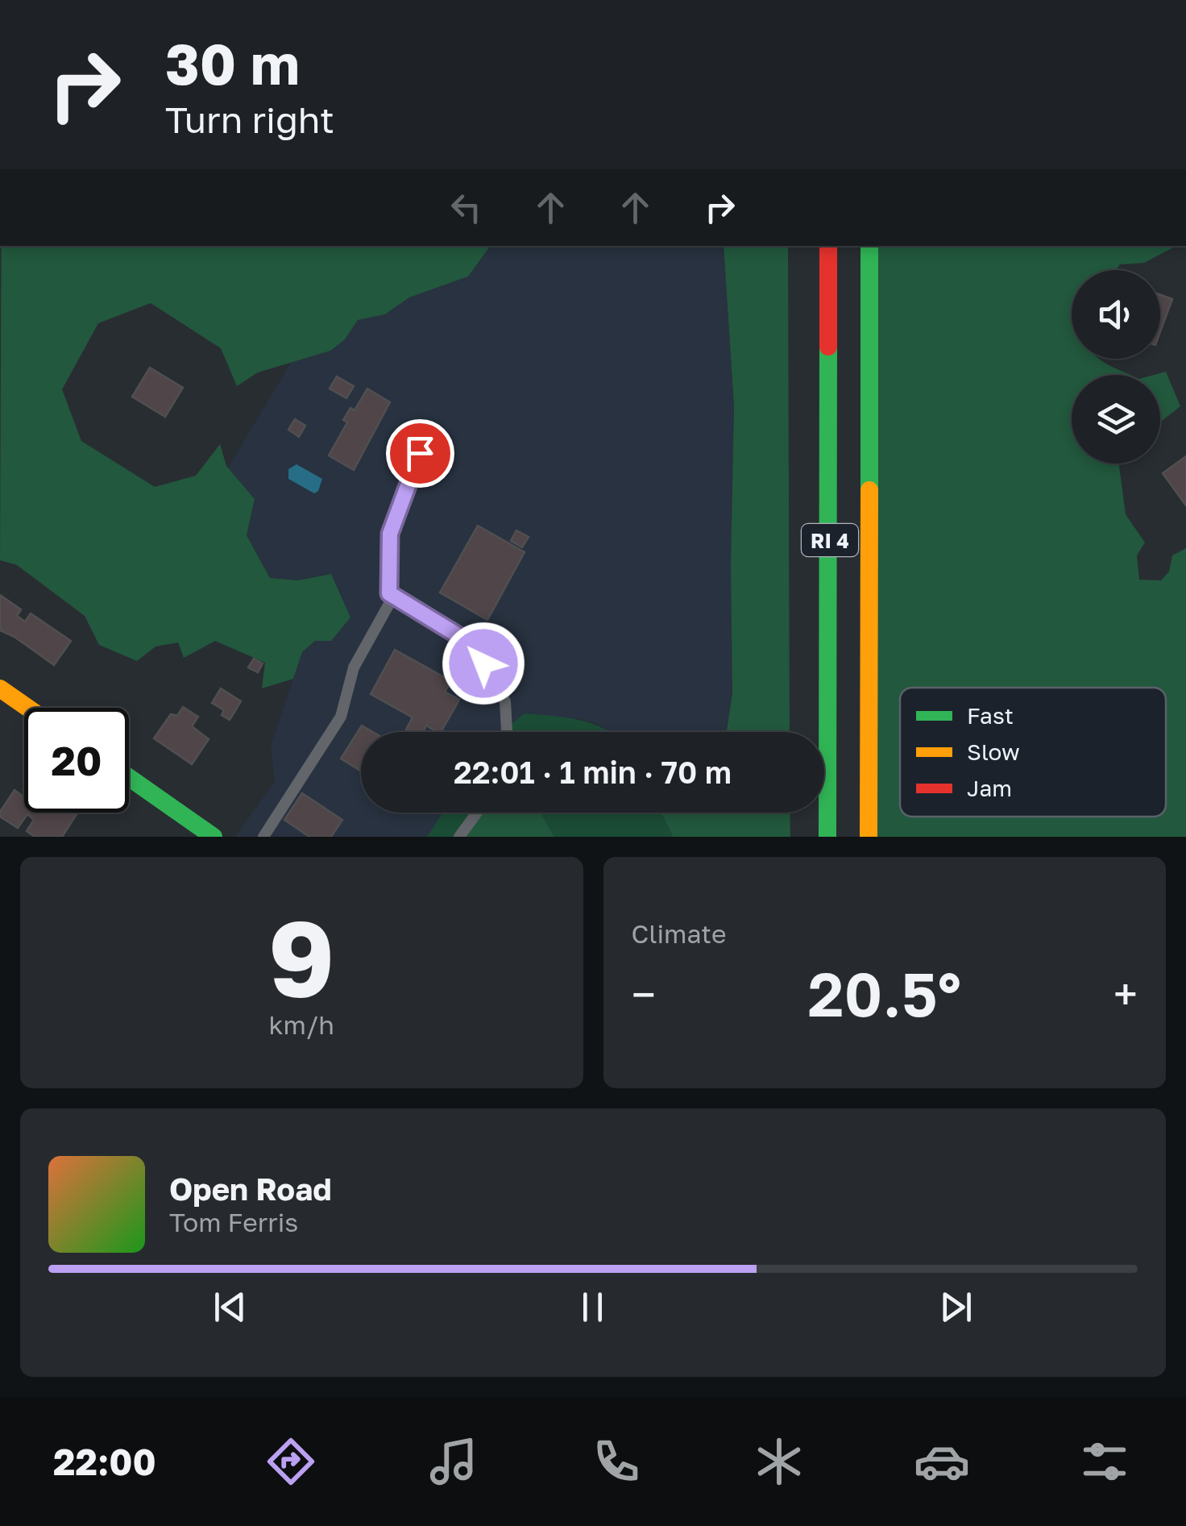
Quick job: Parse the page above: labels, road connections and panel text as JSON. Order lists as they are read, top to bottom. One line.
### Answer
{"streets":{"main road":["RI 4"]},"legend":["Fast","Slow","Jam"],"page":{"turn":["30 m","Turn right"],"limit":"20","trip":"22:01 · 1 min · 70 m","tile":[["9","km/h"],"Climate"],"heat":["−","20.5°","+"],"song":["Open Road","Tom Ferris"],"tabs":"22:00"}}
